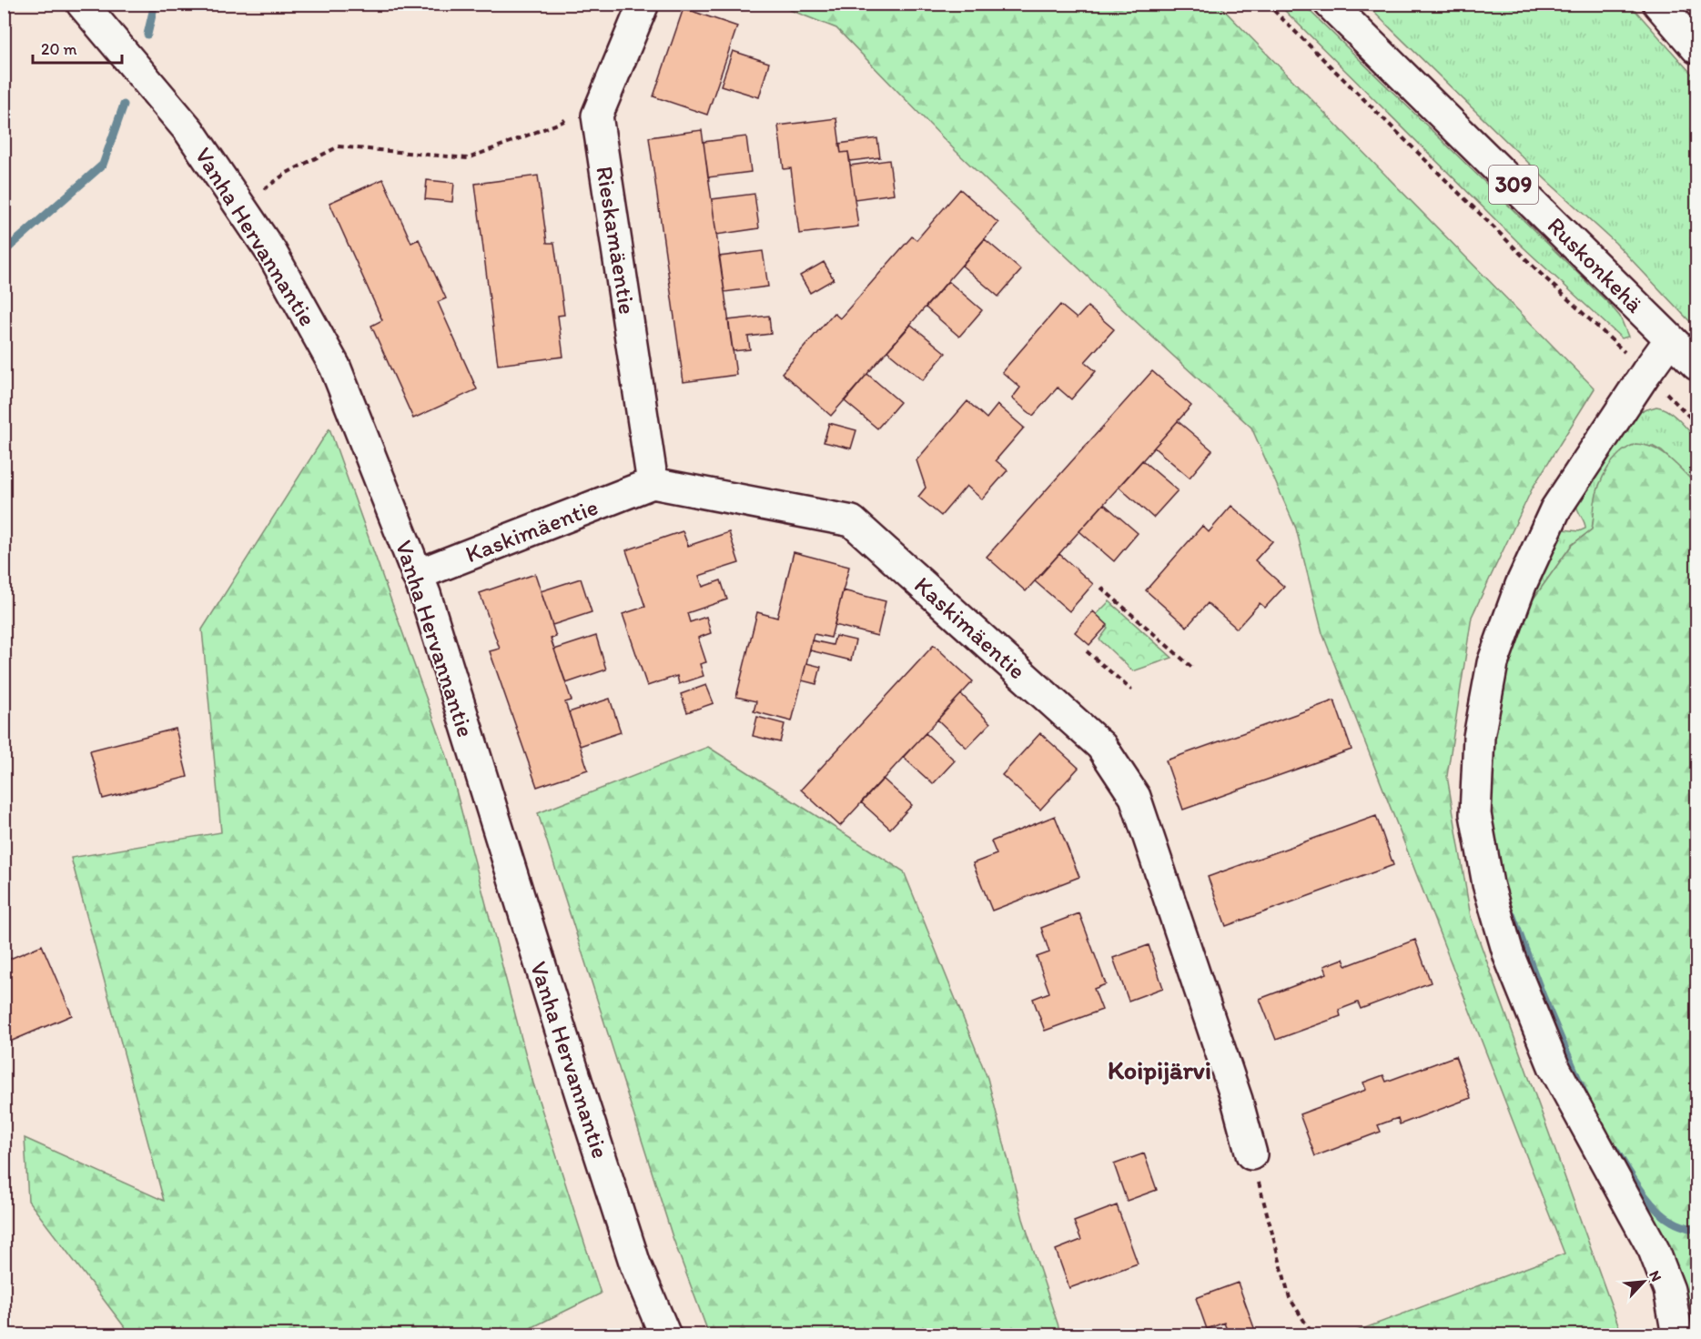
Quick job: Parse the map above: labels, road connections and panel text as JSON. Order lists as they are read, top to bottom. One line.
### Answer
{"streets":{"street":["309","Vanha Hervannantie","Rieskamäentie","Ruskonkehä","Kaskimäentie"]},"crossings":[["Vanha Hervannantie","Kaskimäentie"],["Rieskamäentie","Kaskimäentie"]],"districts":["Koipijärvi"],"scale_bar":"20 m","north":"top right"}
